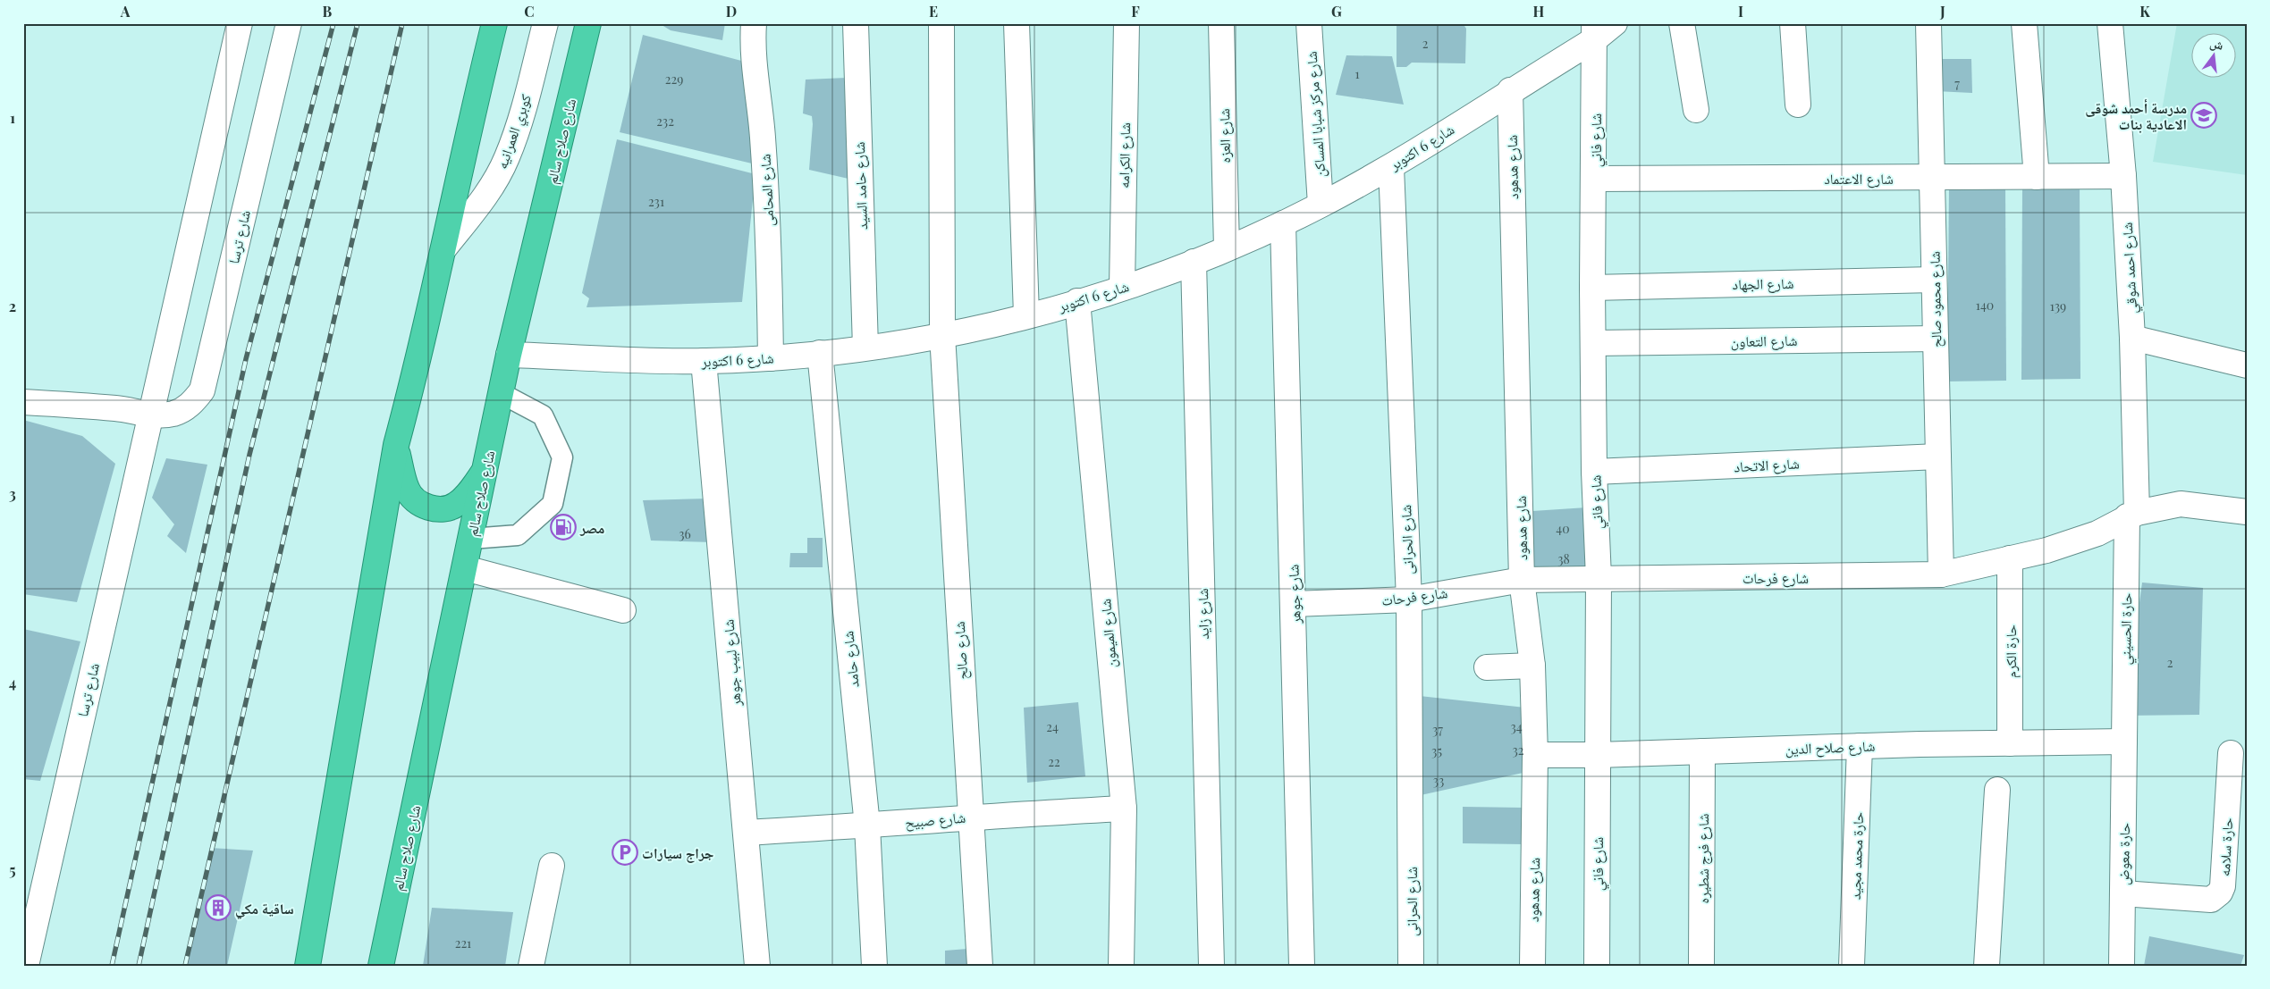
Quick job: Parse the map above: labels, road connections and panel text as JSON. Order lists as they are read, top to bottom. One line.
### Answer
{"streets":{"highway":["شارع صلاح سالم"],"street":["شارع مركز شبابا المساكن","كوبري العمرانيه","شارع العزه","شارع فاني","شارع 6 اكتوبر","شارع الكرامه","شارع هدهود","شارع الاعتماد","شارع حامد السيد","شارع المحامى","شارع ترسا","شارع احمد شوقي","شارع الجهاد","شارع محمود صالح","شارع التعاون","شارع الاتحاد","شارع الحرانى","شارع فرحات","شارع جوهر","شارع زايد","حارة الحسيني","شارع الميمون","شارع صالح","حارة الكرم","شارع حامد","شارع لبيب جوهر","شارع صلاح الدين","شارع صبيح","حارة سلامه","حارة معوض","حارة محمد مجيد","شارع فرج شطيره"]},"crossings":[["شارع مركز شبابا المساكن","شارع 6 اكتوبر"],["شارع العزه","شارع 6 اكتوبر"],["شارع فاني","شارع 6 اكتوبر"],["شارع فاني","شارع الاعتماد"],["شارع فاني","شارع الجهاد"],["شارع فاني","شارع التعاون"],["شارع فاني","شارع الاتحاد"],["شارع فاني","شارع فرحات"],["شارع فاني","شارع صلاح الدين"],["شارع صلاح سالم","شارع 6 اكتوبر"],["شارع 6 اكتوبر","شارع الكرامه"],["شارع 6 اكتوبر","شارع هدهود"],["شارع 6 اكتوبر","شارع حامد السيد"],["شارع 6 اكتوبر","شارع المحامى"],["شارع 6 اكتوبر","شارع الحرانى"],["شارع 6 اكتوبر","شارع جوهر"],["شارع 6 اكتوبر","شارع زايد"],["شارع 6 اكتوبر","شارع الميمون"],["شارع 6 اكتوبر","شارع صالح"],["شارع 6 اكتوبر","شارع حامد"],["شارع 6 اكتوبر","شارع لبيب جوهر"],["شارع هدهود","شارع فرحات"],["شارع هدهود","شارع صلاح الدين"],["شارع الاعتماد","شارع احمد شوقي"],["شارع الاعتماد","شارع محمود صالح"],["شارع احمد شوقي","شارع فرحات"],["شارع احمد شوقي","حارة الحسيني"],["شارع الجهاد","شارع محمود صالح"],["شارع محمود صالح","شارع التعاون"],["شارع محمود صالح","شارع الاتحاد"],["شارع محمود صالح","شارع فرحات"],["شارع الحرانى","شارع فرحات"],["شارع فرحات","شارع جوهر"],["شارع فرحات","حارة الحسيني"],["شارع فرحات","حارة الكرم"],["حارة الحسيني","شارع صلاح الدين"],["حارة الحسيني","حارة معوض"],["شارع الميمون","شارع صبيح"],["شارع صالح","شارع صبيح"],["حارة الكرم","شارع صلاح الدين"],["شارع حامد","شارع صبيح"],["شارع لبيب جوهر","شارع صبيح"],["شارع صلاح الدين","حارة معوض"],["شارع صلاح الدين","حارة محمد مجيد"],["شارع صلاح الدين","شارع فرج شطيره"],["حارة سلامه","حارة معوض"]],"places":{"school or university":["مدرسة أحمد شوقى الاعادية بنات"],"fuel station":["مصر"],"parking":["جراج سيارات"],"building":["ساقية مكي"]},"house_numbers":["2","1","229","7","232","231","140","139","40","36","38","2","24","34","37","32","35","22","33","221"],"north":"top","grid":{"columns":["A","B","C","D","E","F","G","H","I","J","K"],"rows":["1","2","3","4","5"]}}
